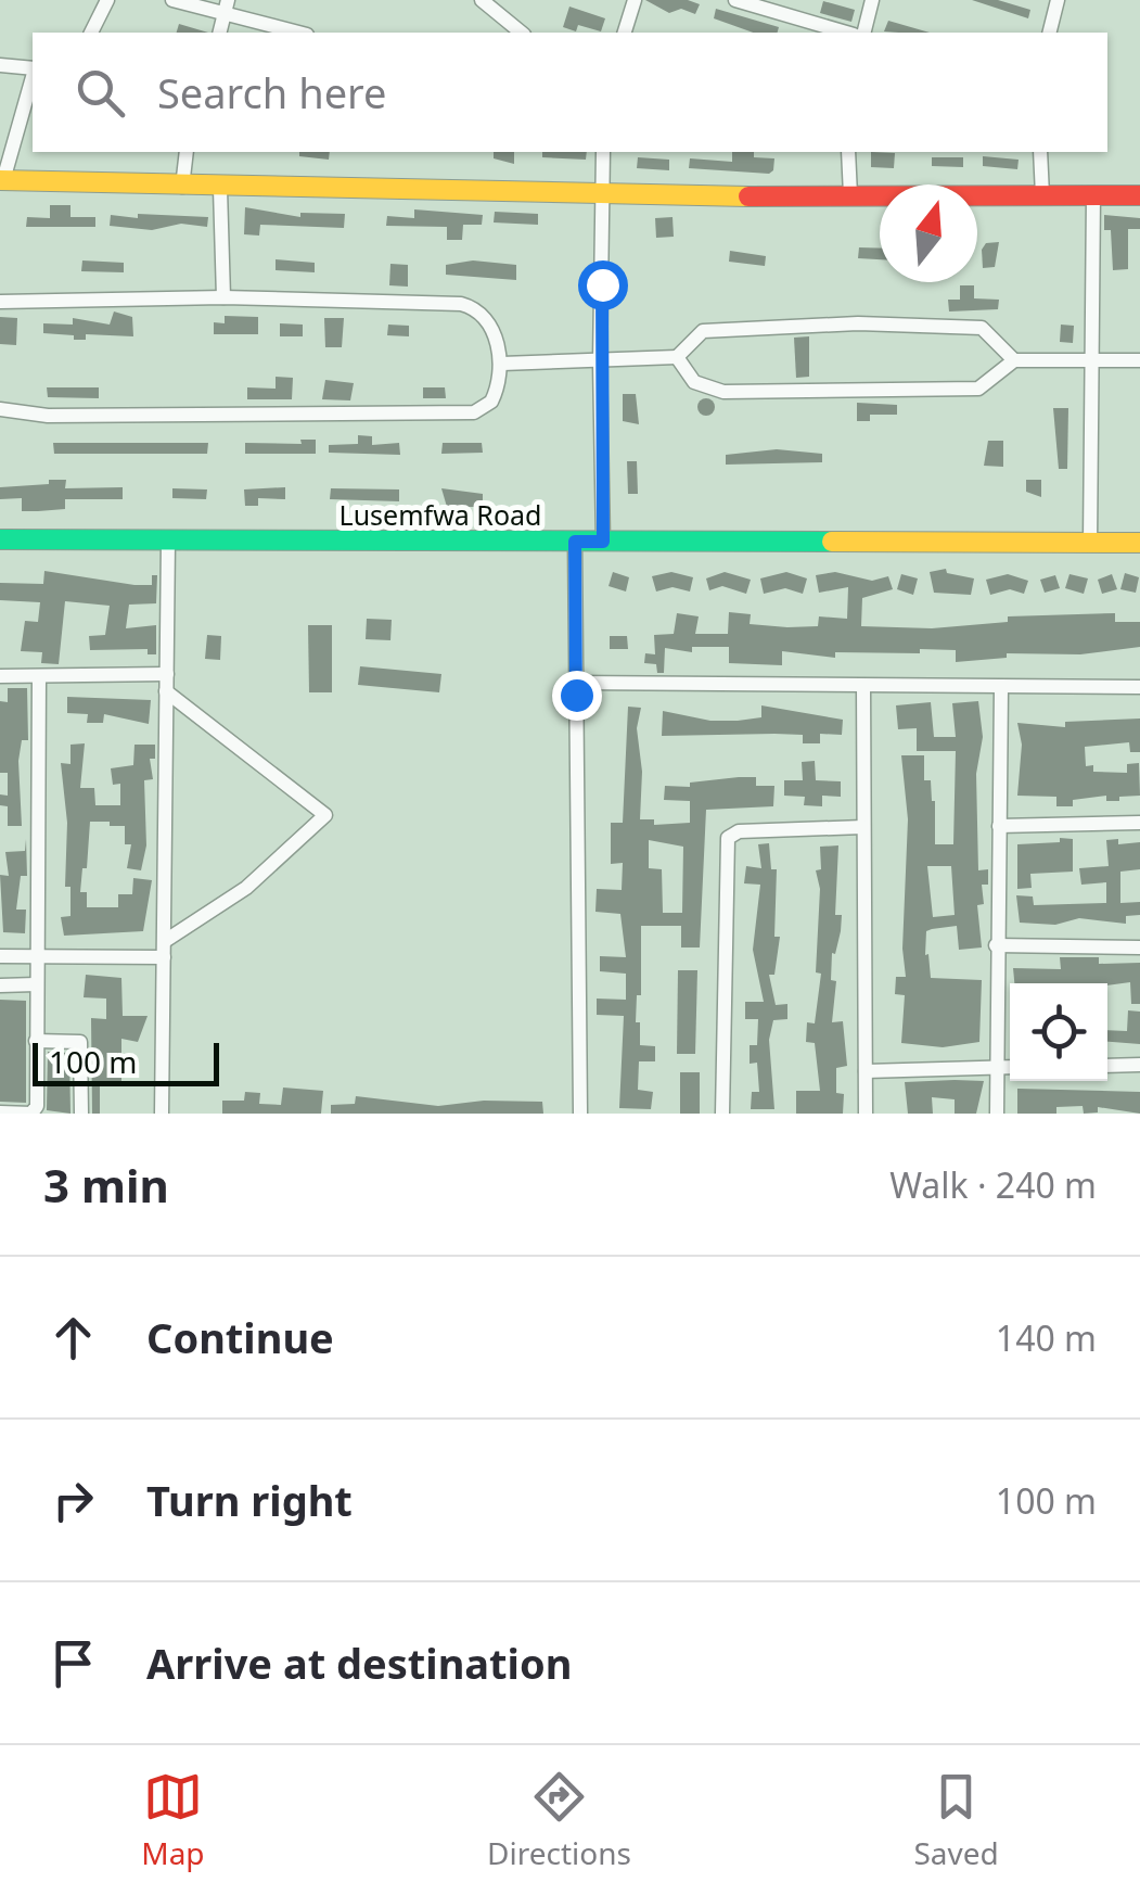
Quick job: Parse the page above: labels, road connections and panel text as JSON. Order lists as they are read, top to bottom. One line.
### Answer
{"streets":{"street":["Lusemfwa Road"]},"scale_bar":"100 m","north":"top","page":{"search":"Search here","scale":"100 m","heading":["3 min","Walk · 240 m"],"list":[["Continue","140 m"],["Turn right","100 m"],"Arrive at destination"],"nav":["Map","Directions","Saved"]}}
